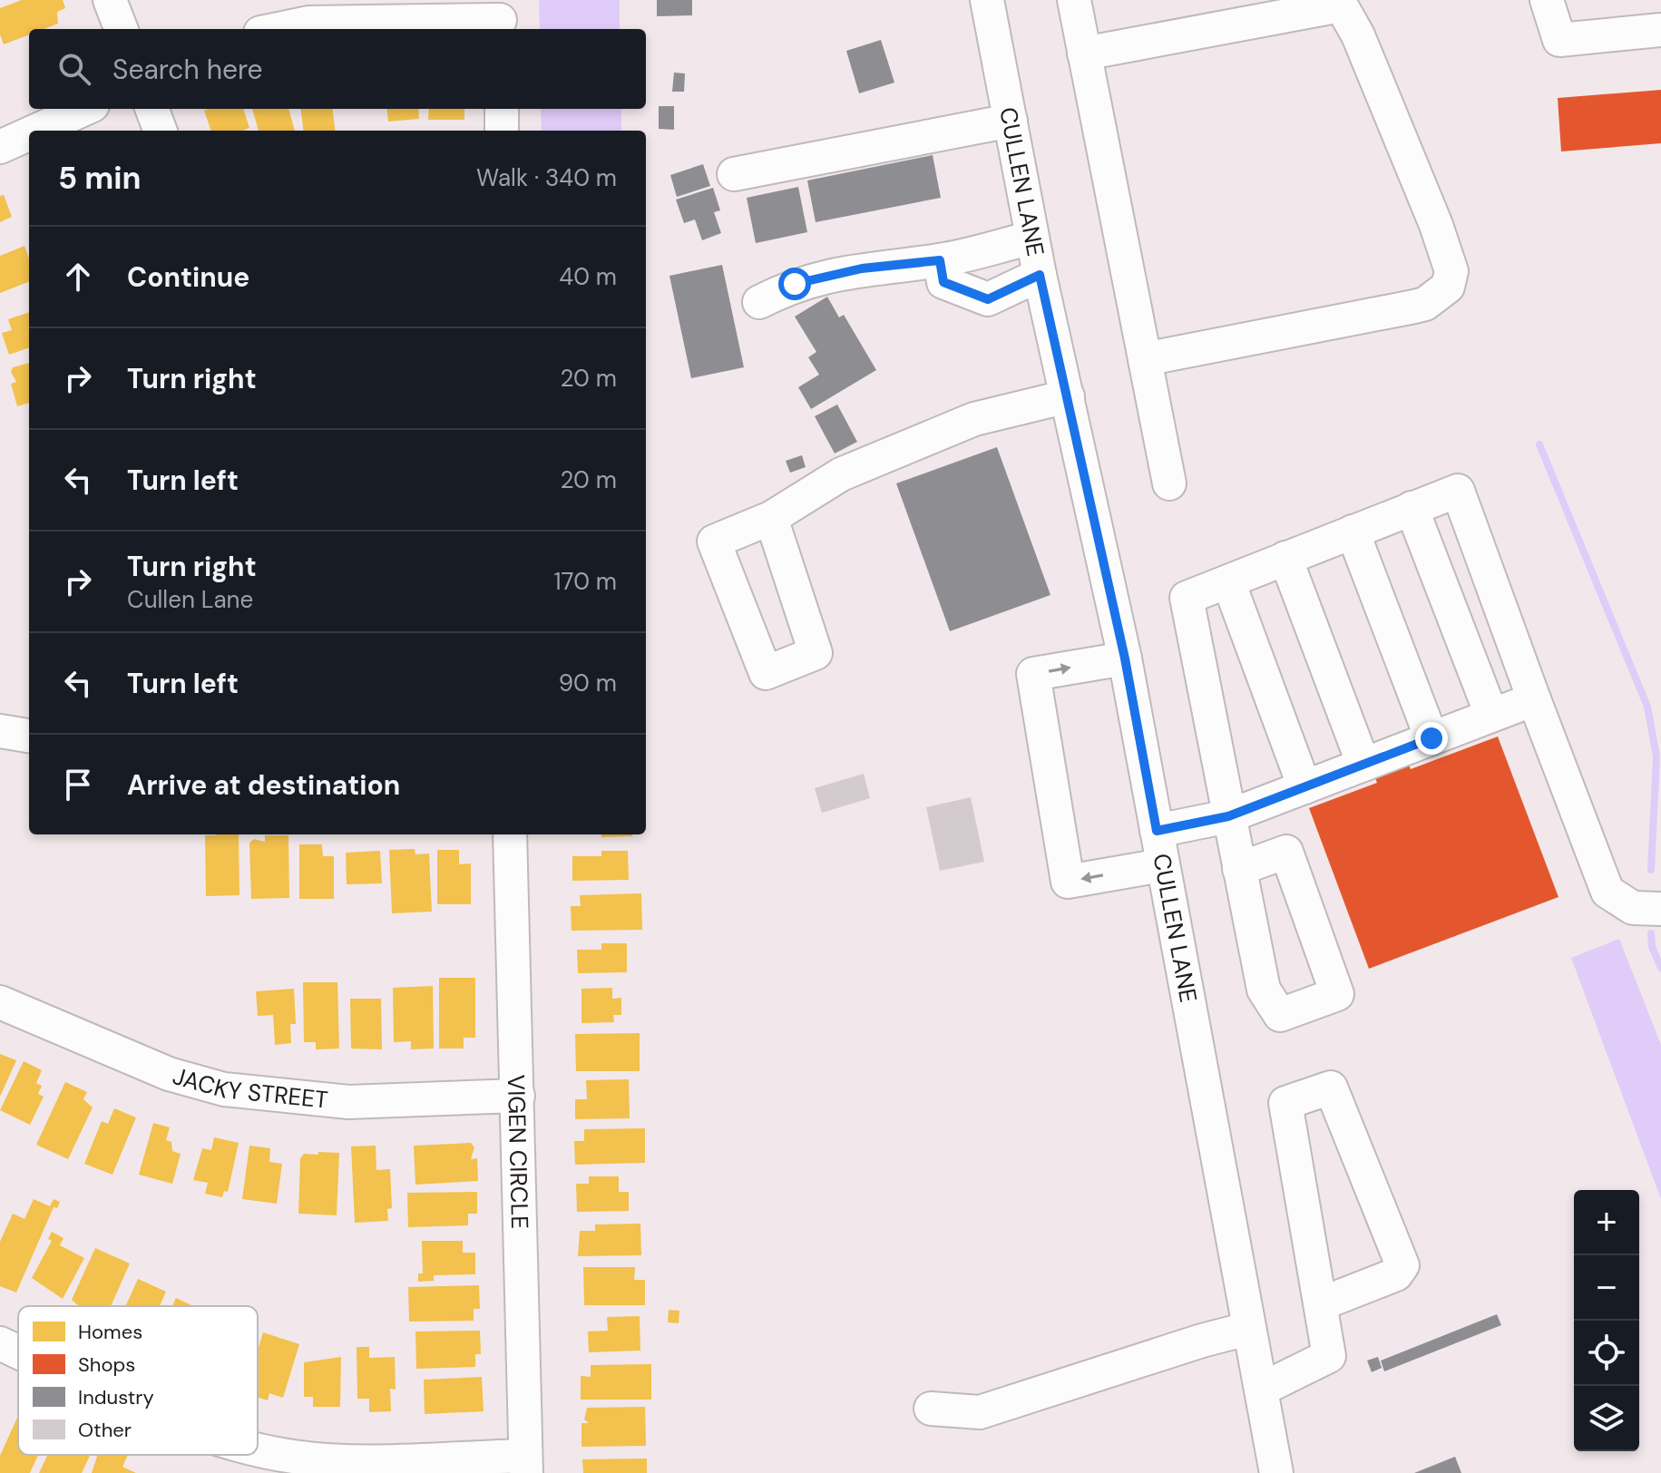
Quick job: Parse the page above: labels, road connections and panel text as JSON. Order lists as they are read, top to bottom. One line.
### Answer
{"streets":{"street":["CULLEN LANE","JACKY STREET","VIGEN CIRCLE"]},"crossings":[["JACKY STREET","VIGEN CIRCLE"]],"legend":["Homes","Shops","Industry","Other"],"page":{"search":"Search here","heading":["5 min","Walk · 340 m"],"list":[["Continue","40 m"],["Turn right","20 m"],["Turn left","20 m"],["Turn right","Cullen Lane","170 m"],["Turn left","90 m"],"Arrive at destination"],"map_buttons":["+","−"]}}
